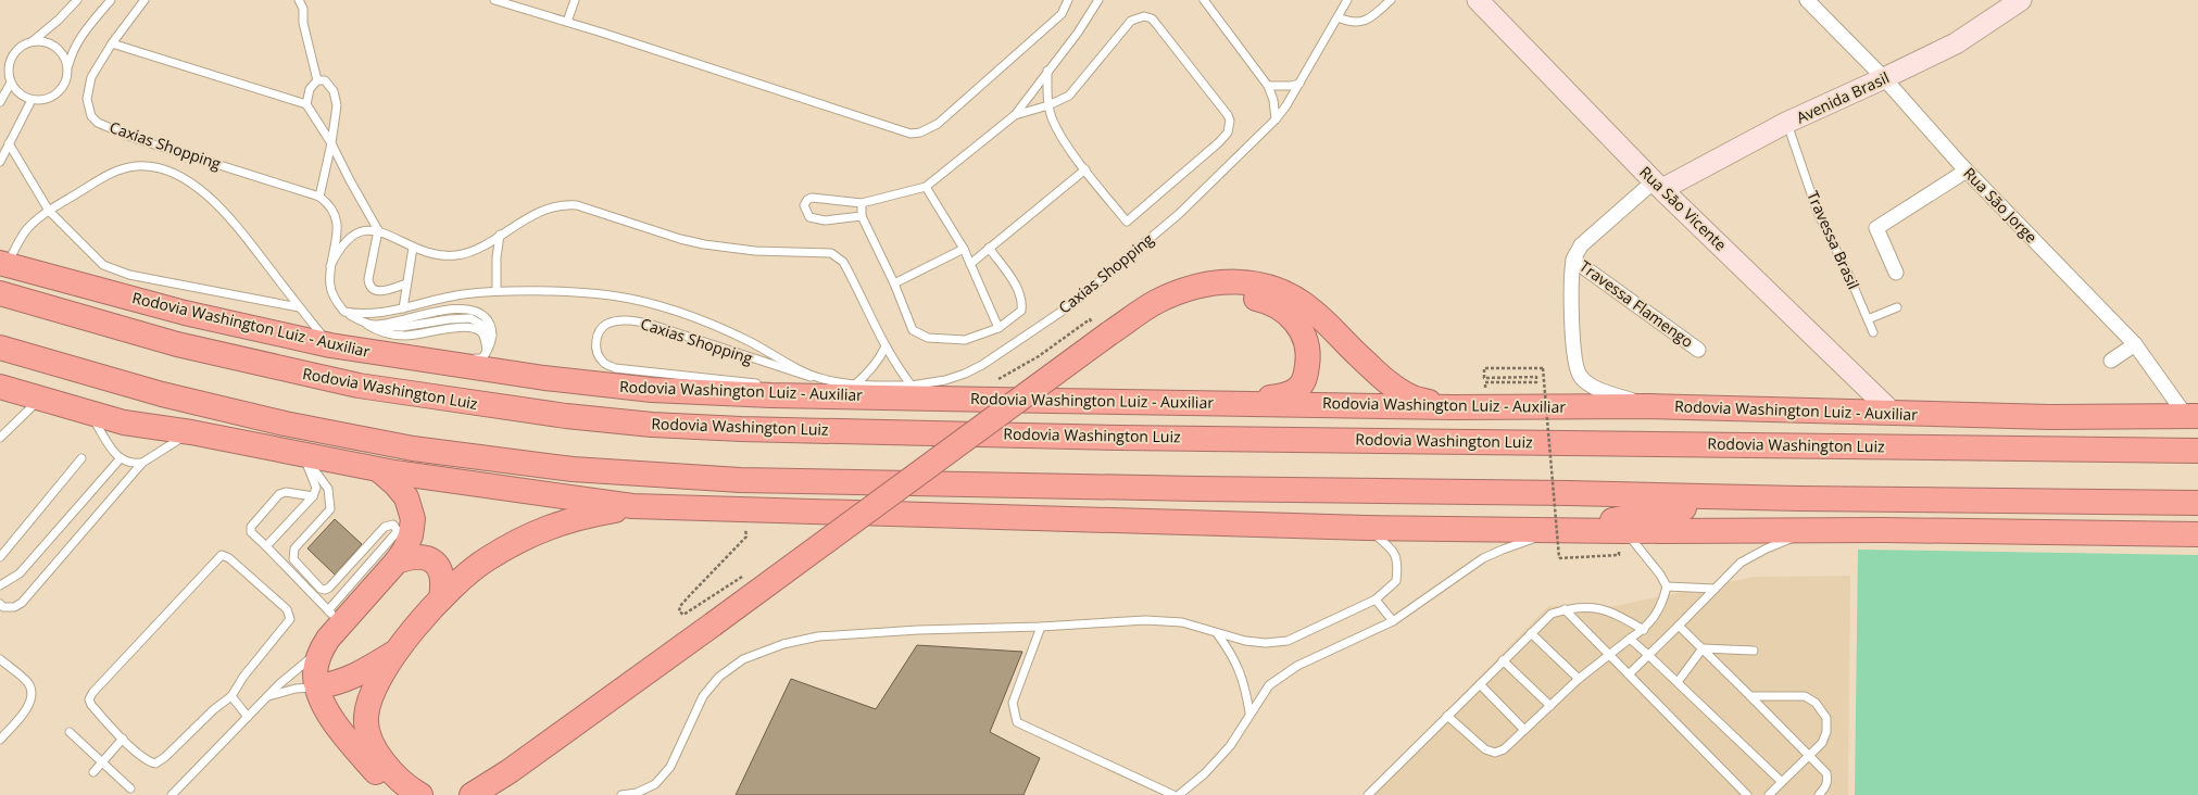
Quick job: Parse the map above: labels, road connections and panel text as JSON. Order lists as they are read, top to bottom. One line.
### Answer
{"streets":{"highway":["Rodovia Washington Luiz - Auxiliar","Rodovia Washington Luiz"],"main road":["Avenida Brasil","Rua Sāo Vicente"],"street":["Rua São Jorge","Travessa Flamengo"],"lane":["Caxias Shopping","Travessa Brasil"]},"crossings":[["Avenida Brasil","Rua São Jorge"],["Avenida Brasil","Rua Sāo Vicente"],["Avenida Brasil","Travessa Brasil"],["Avenida Brasil","Travessa Flamengo"],["Rua São Jorge","Rodovia Washington Luiz - Auxiliar"],["Rua Sāo Vicente","Rodovia Washington Luiz - Auxiliar"]]}
